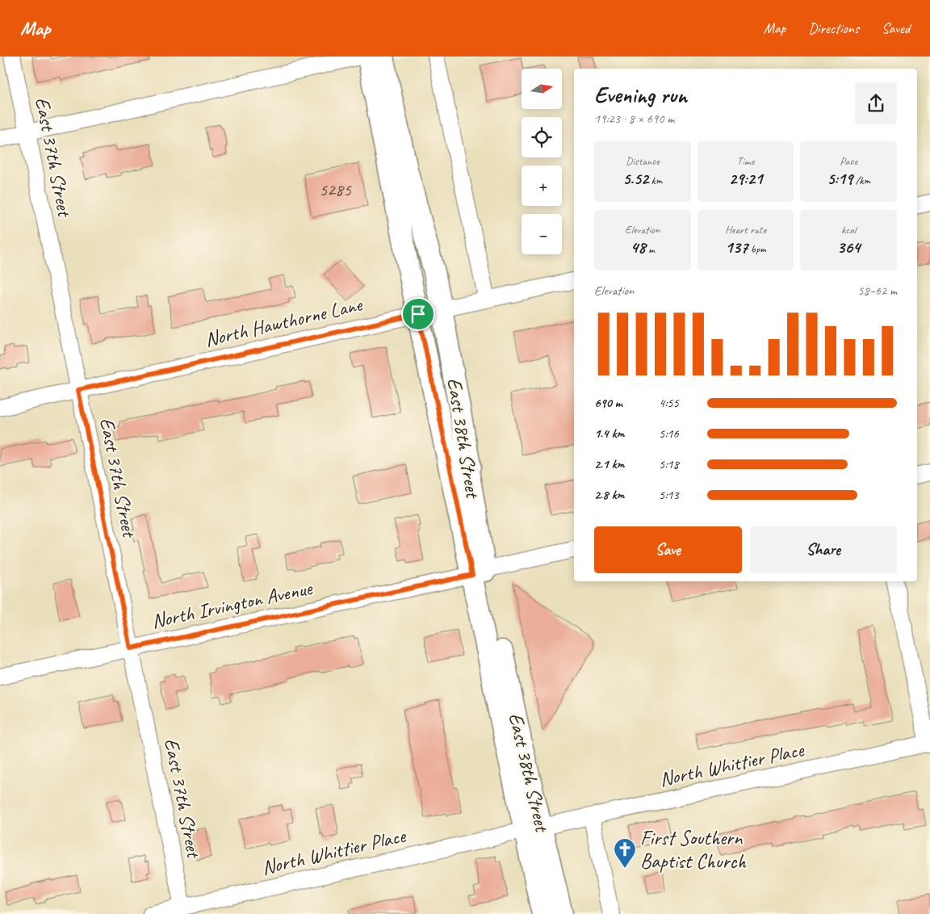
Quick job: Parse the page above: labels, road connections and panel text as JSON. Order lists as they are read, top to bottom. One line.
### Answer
{"streets":{"main road":["East 38th Street"],"street":["East 37th Street","North Hawthorne Lane","North Irvington Avenue","North Whittier Place"]},"crossings":[["East 37th Street","North Hawthorne Lane"],["East 37th Street","North Irvington Avenue"],["East 37th Street","North Whittier Place"],["North Hawthorne Lane","East 38th Street"],["East 38th Street","North Irvington Avenue"],["East 38th Street","North Whittier Place"]],"places":{"church":["First Southern Baptist Church"]},"house_numbers":["5285"],"north":"right","page":{"header":"Map","nav":["Map","Directions","Saved"],"map_buttons":["+","−"],"heading":["Evening run","19:23 · 8 × 690 m"],"stats":[["Distance","5.52 km"],["Time","29:21"],["Pace","5:19 /km"],["Elevation","48 m"],["Heart rate","137 bpm"],["kcal","364"]],"chart":["Elevation","58–62 m"],"list":[{"name":"690 m","note":"4:55"},{"name":"1.4 km","note":"5:16"},{"name":"2.1 km","note":"5:18"},{"name":"2.8 km","note":"5:13"}],"buttons":["Save","Share"]}}
